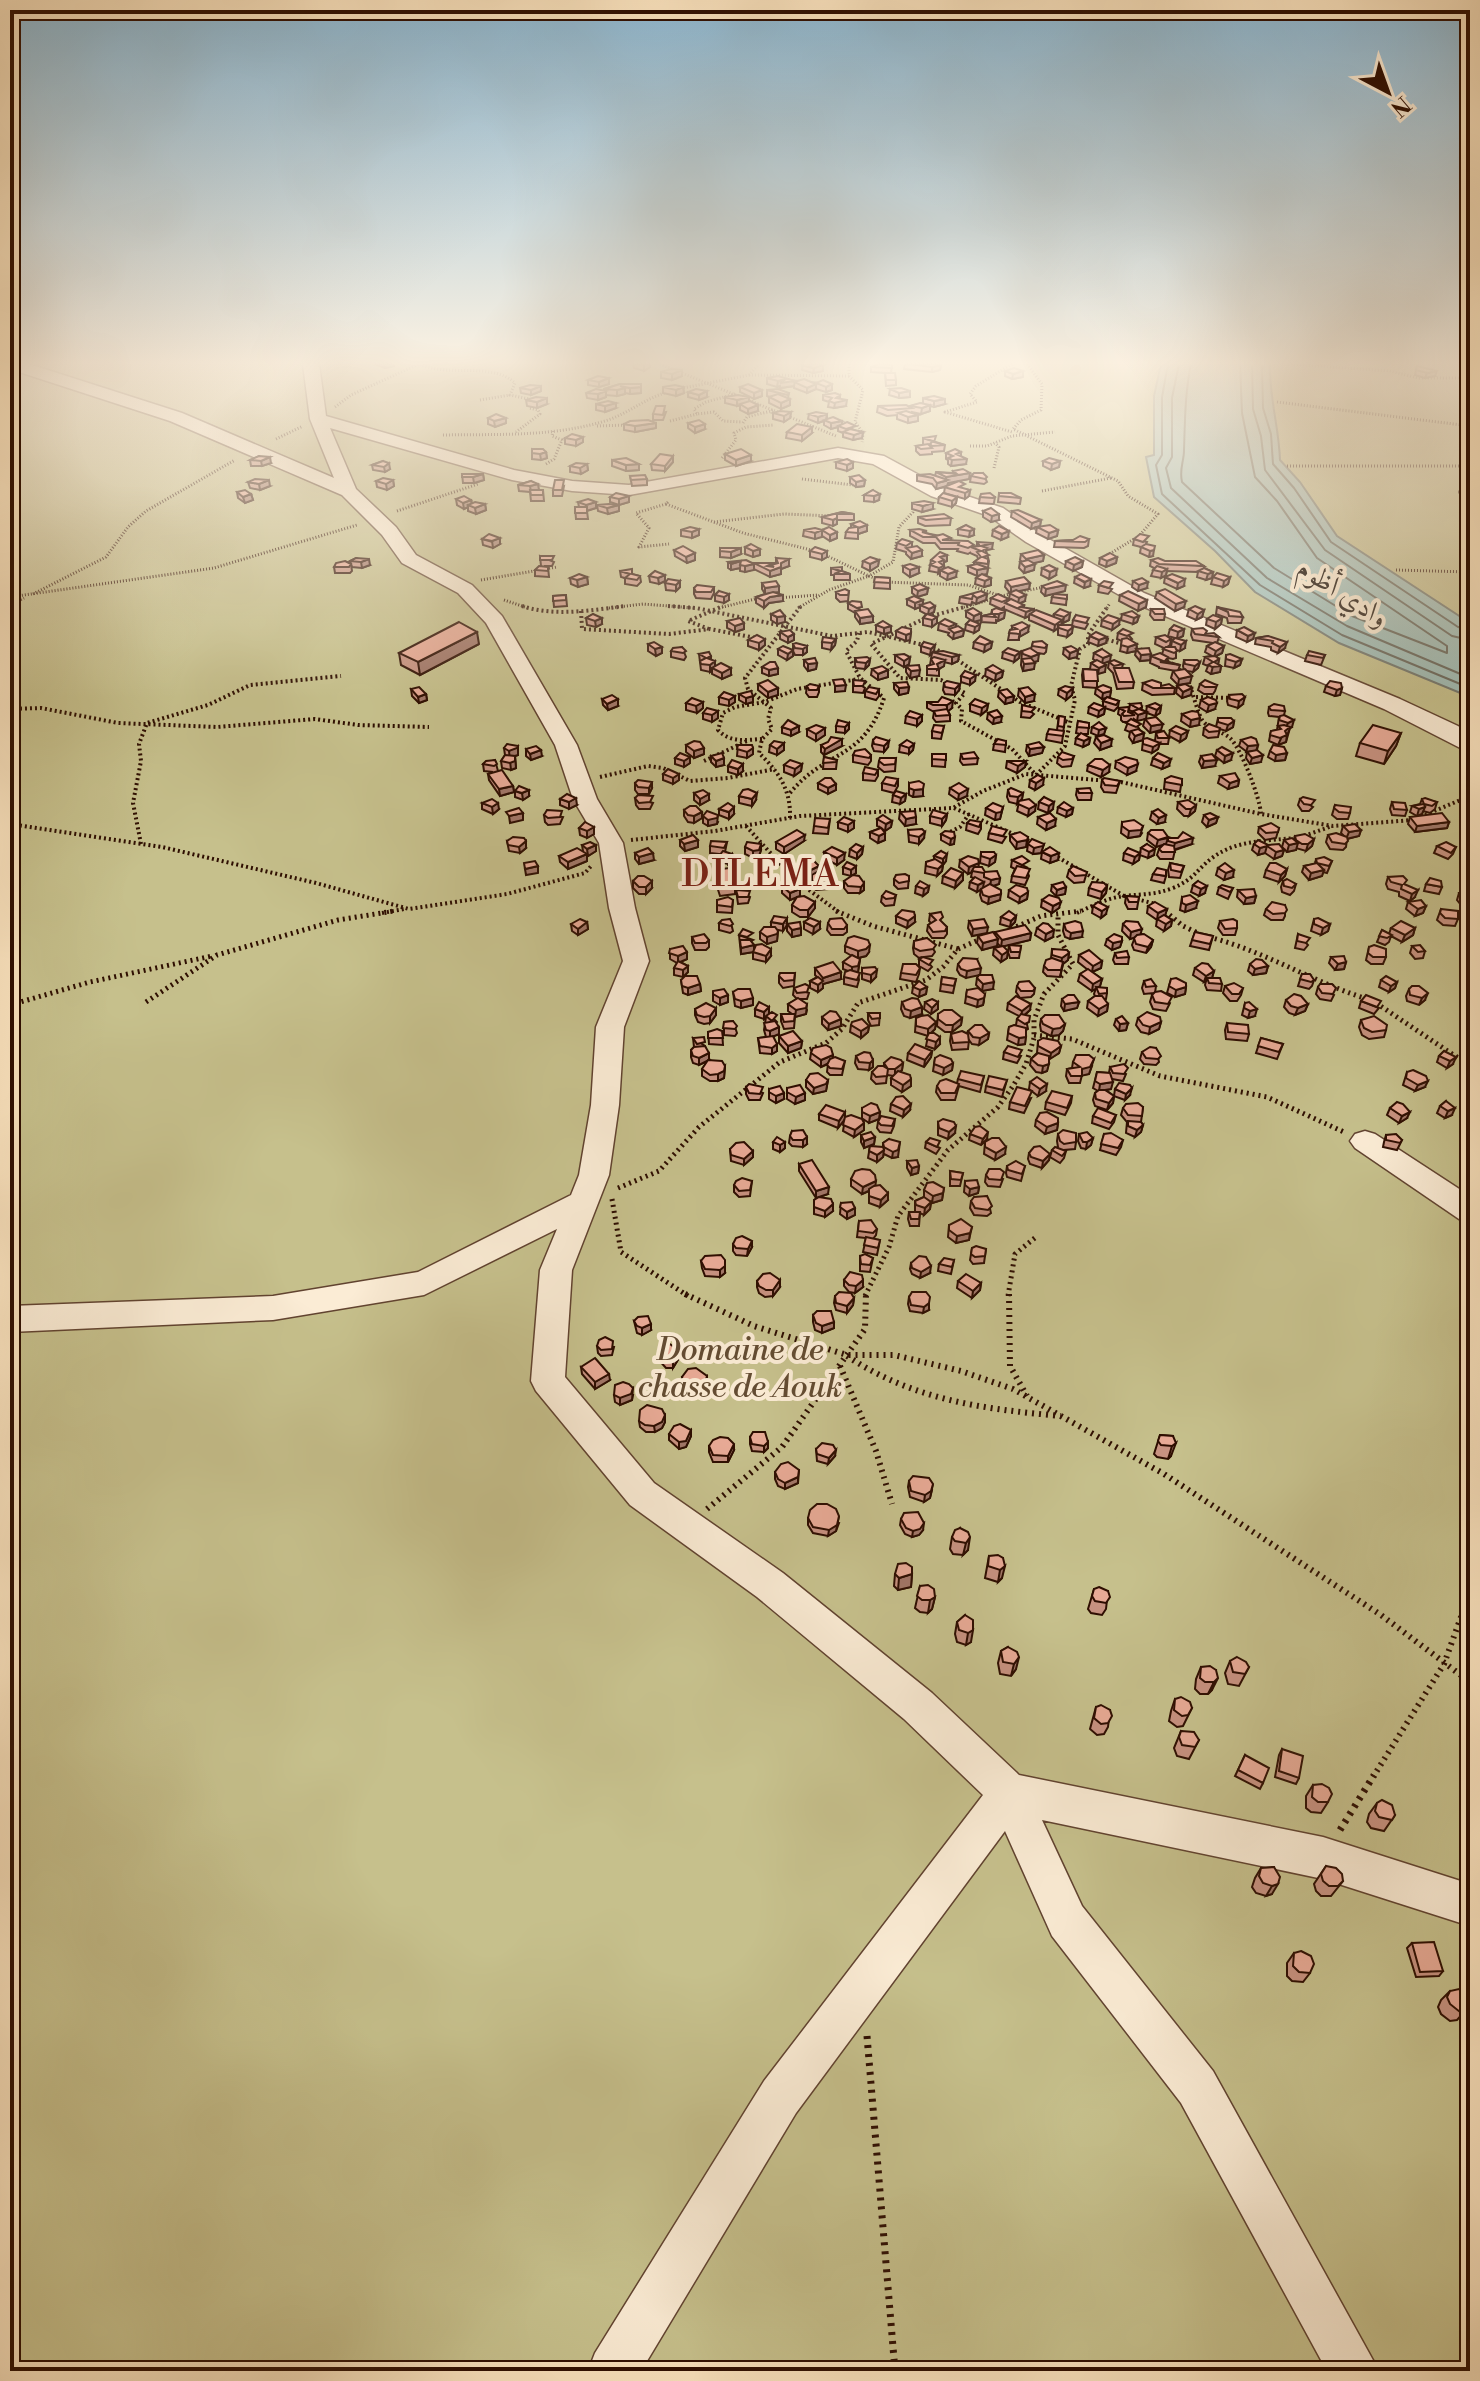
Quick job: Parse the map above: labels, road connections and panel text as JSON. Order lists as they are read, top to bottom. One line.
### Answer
{"districts":["DILEMA"],"water":["وادي أظوم"],"parks":["Domaine de chasse de Aouk"],"north":"bottom right"}
